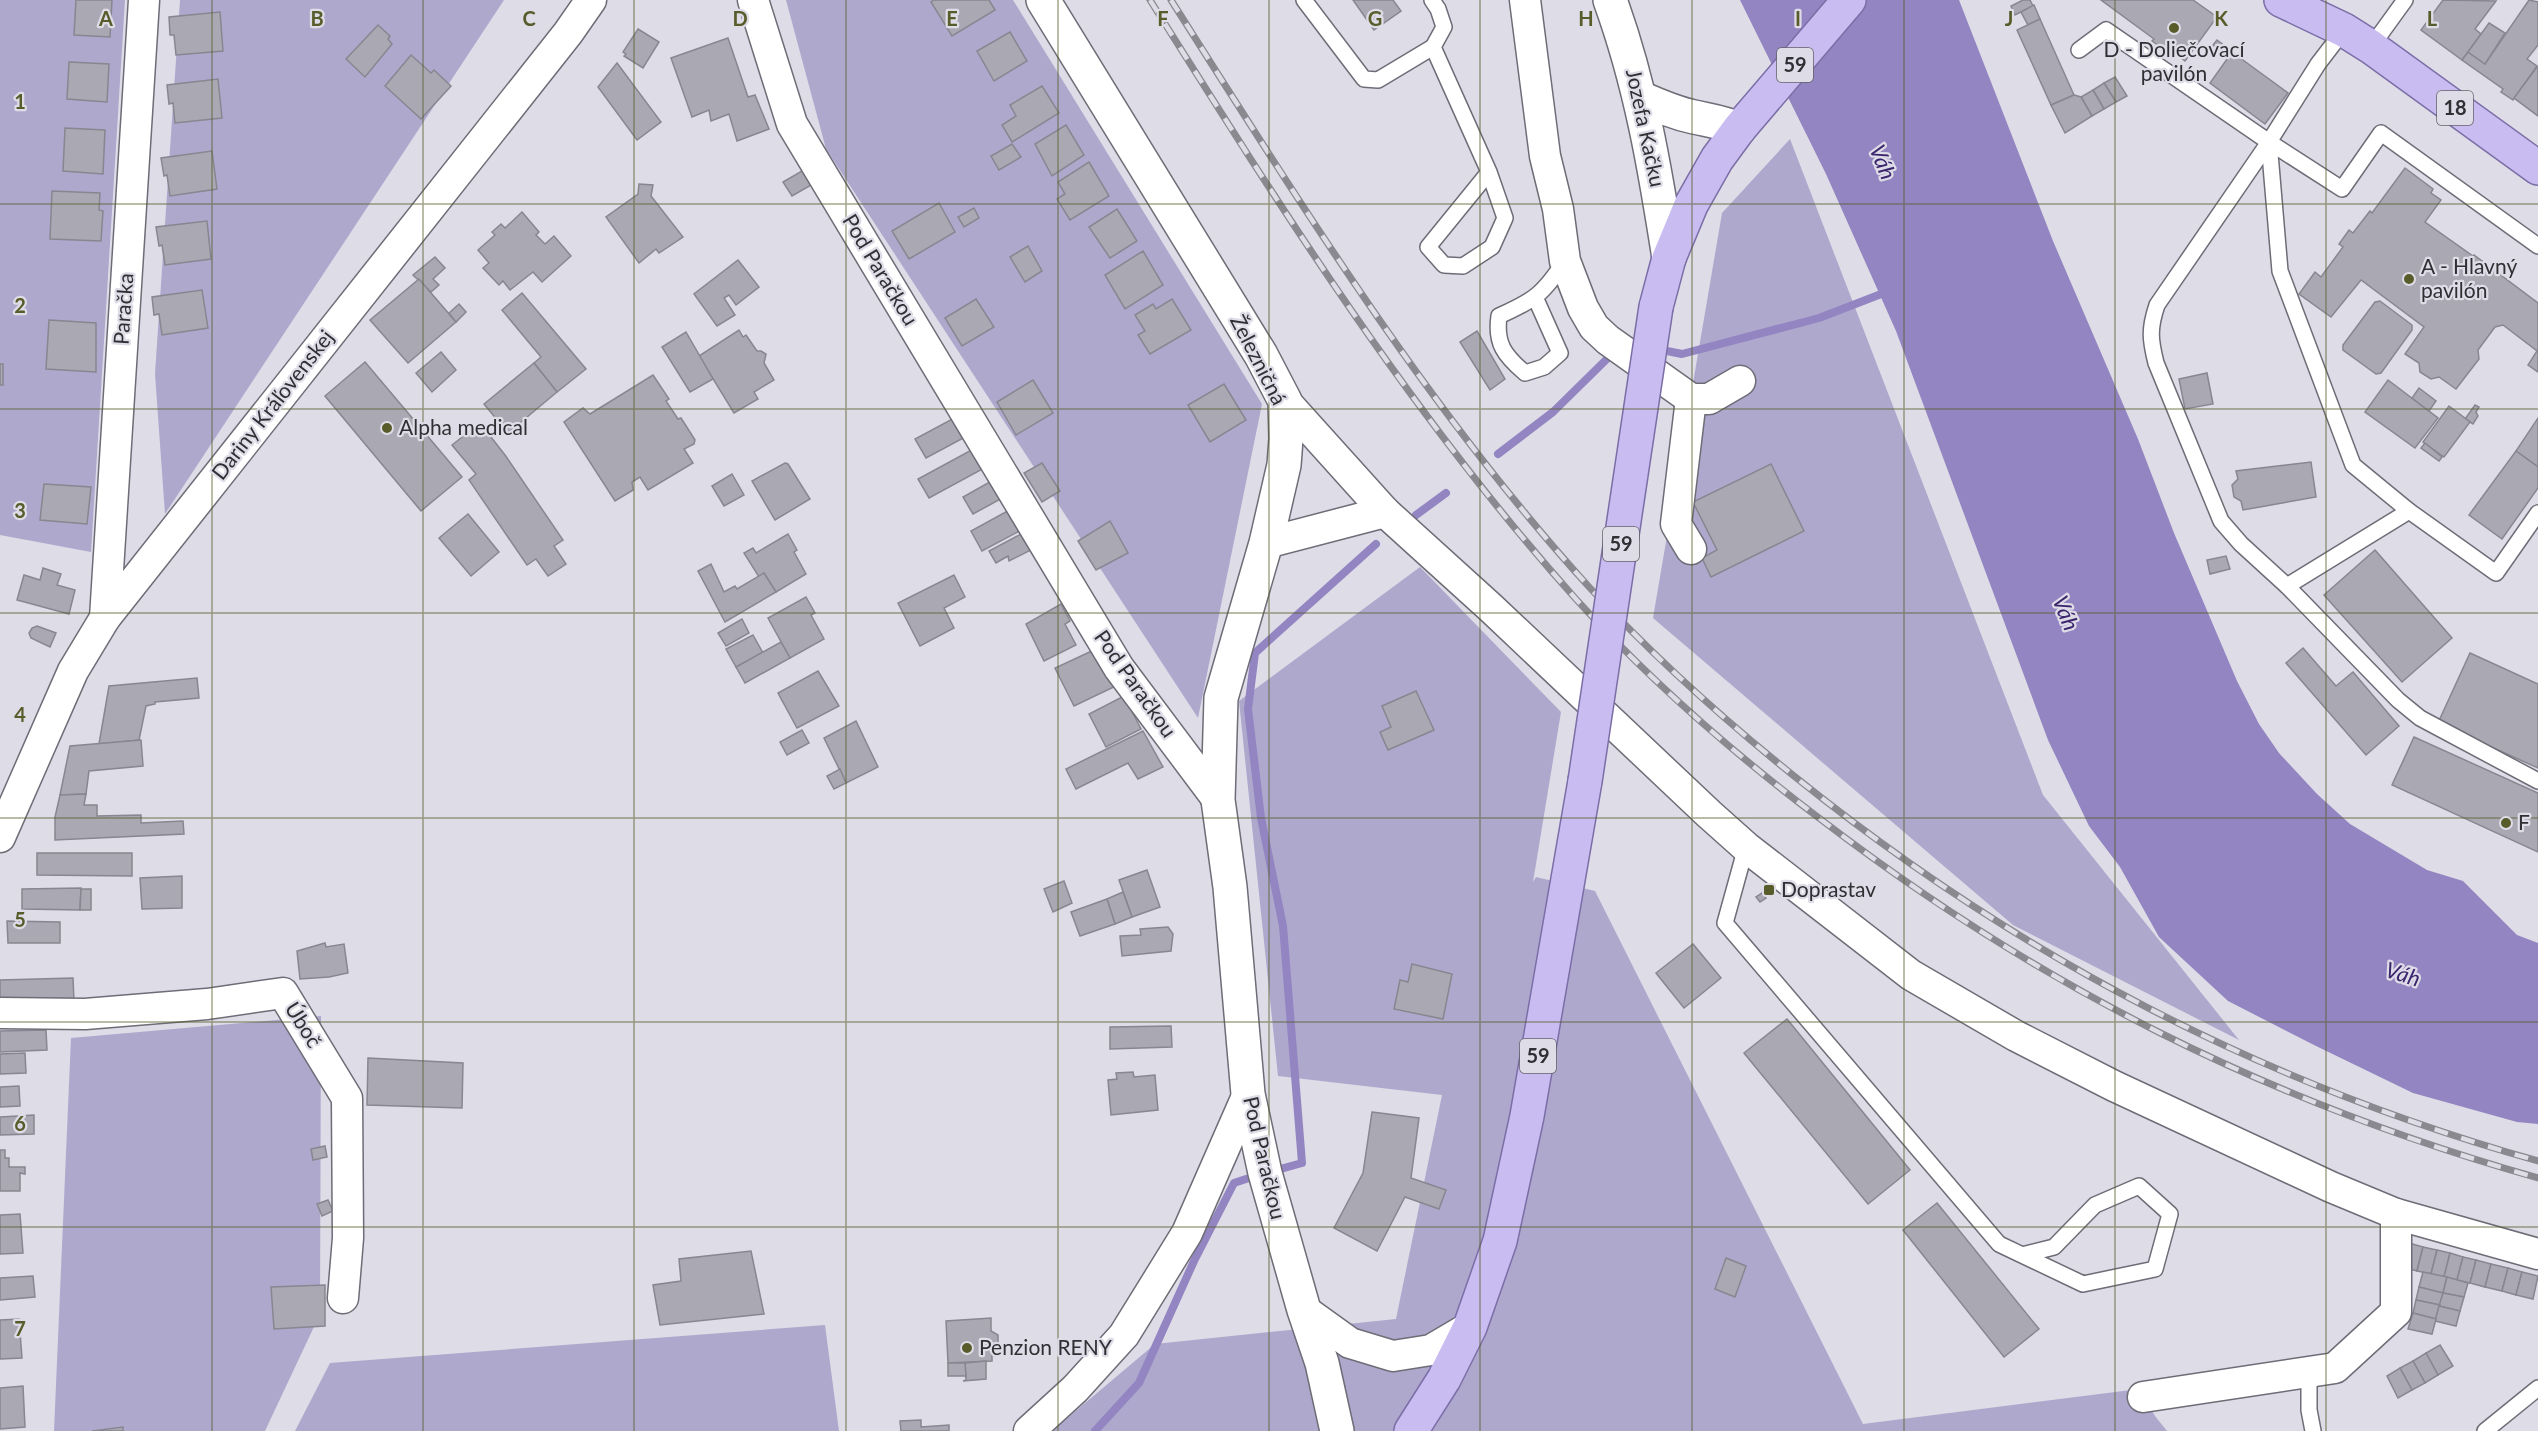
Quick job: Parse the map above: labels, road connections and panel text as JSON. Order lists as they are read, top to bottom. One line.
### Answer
{"streets":{"main road":["59","18"],"street":["Jozefa Kačku","Pod Paračkou","Paračka","Železničná","Dariny Kráľovenskej","Úboč"]},"crossings":[["59","Jozefa Kačku"],["Pod Paračkou","Železničná"],["Paračka","Dariny Kráľovenskej"]],"water":["Váh"],"places":{"other":["D - Doliečovací pavilón","A - Hlavný pavilón","Alpha medical","F","Penzion RENY"],"transit":["Doprastav"]},"grid":{"columns":["A","B","C","D","E","F","G","H","I","J","K","L"],"rows":["1","2","3","4","5","6","7"]}}
